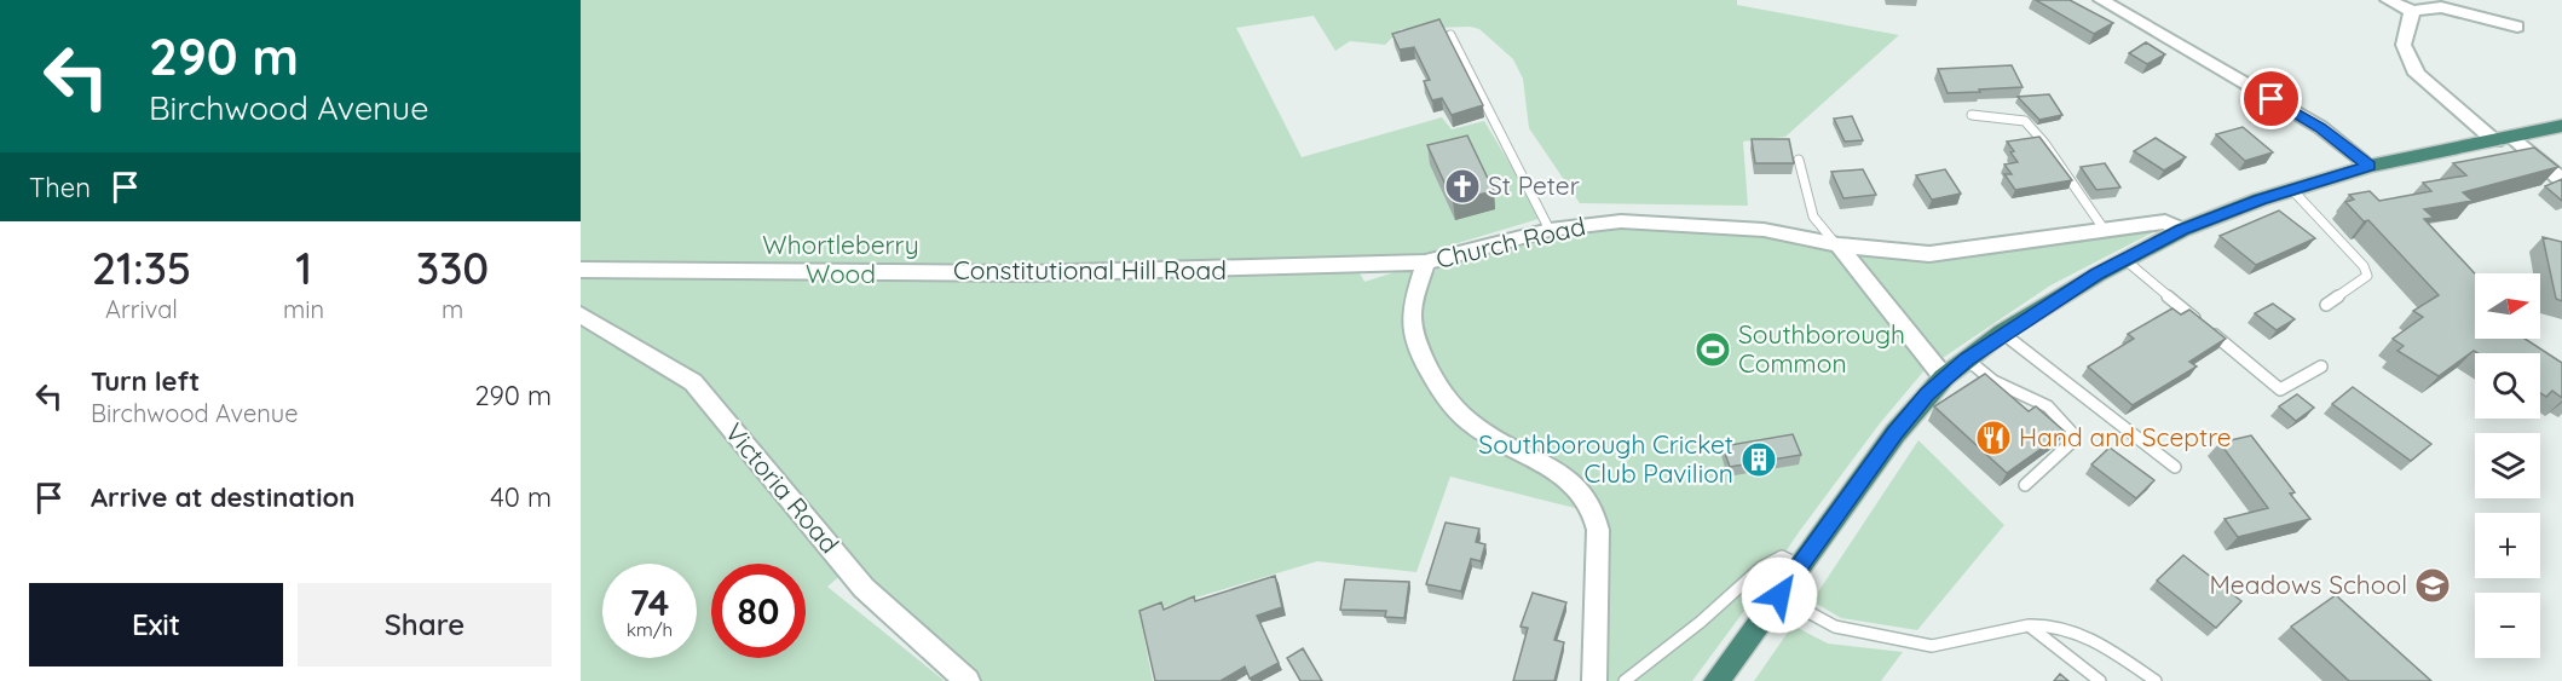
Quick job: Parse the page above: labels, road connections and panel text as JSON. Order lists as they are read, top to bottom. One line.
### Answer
{"streets":{"street":["Church Road","Constitutional Hill Road","Victoria Road"]},"crossings":[["Church Road","Constitutional Hill Road"]],"parks":["Whortleberry Wood"],"places":{"church":["St Peter"],"sports":["Southborough Common"],"restaurant":["Hand and Sceptre"],"building":["Southborough Cricket Club Pavilion"],"school or university":["Meadows School"]},"north":"right","page":{"turn":["290 m","Birchwood Avenue"],"then":"Then","eta":["21:35","Arrival","1","min","330","m"],"map_buttons":["+","−"],"list":[{"name":"Turn left","note":"Birchwood Avenue","value":"290 m"},{"name":"Arrive at destination","value":"40 m"}],"speed":"74 km/h","limit":"80","buttons":["Exit","Share"]}}
